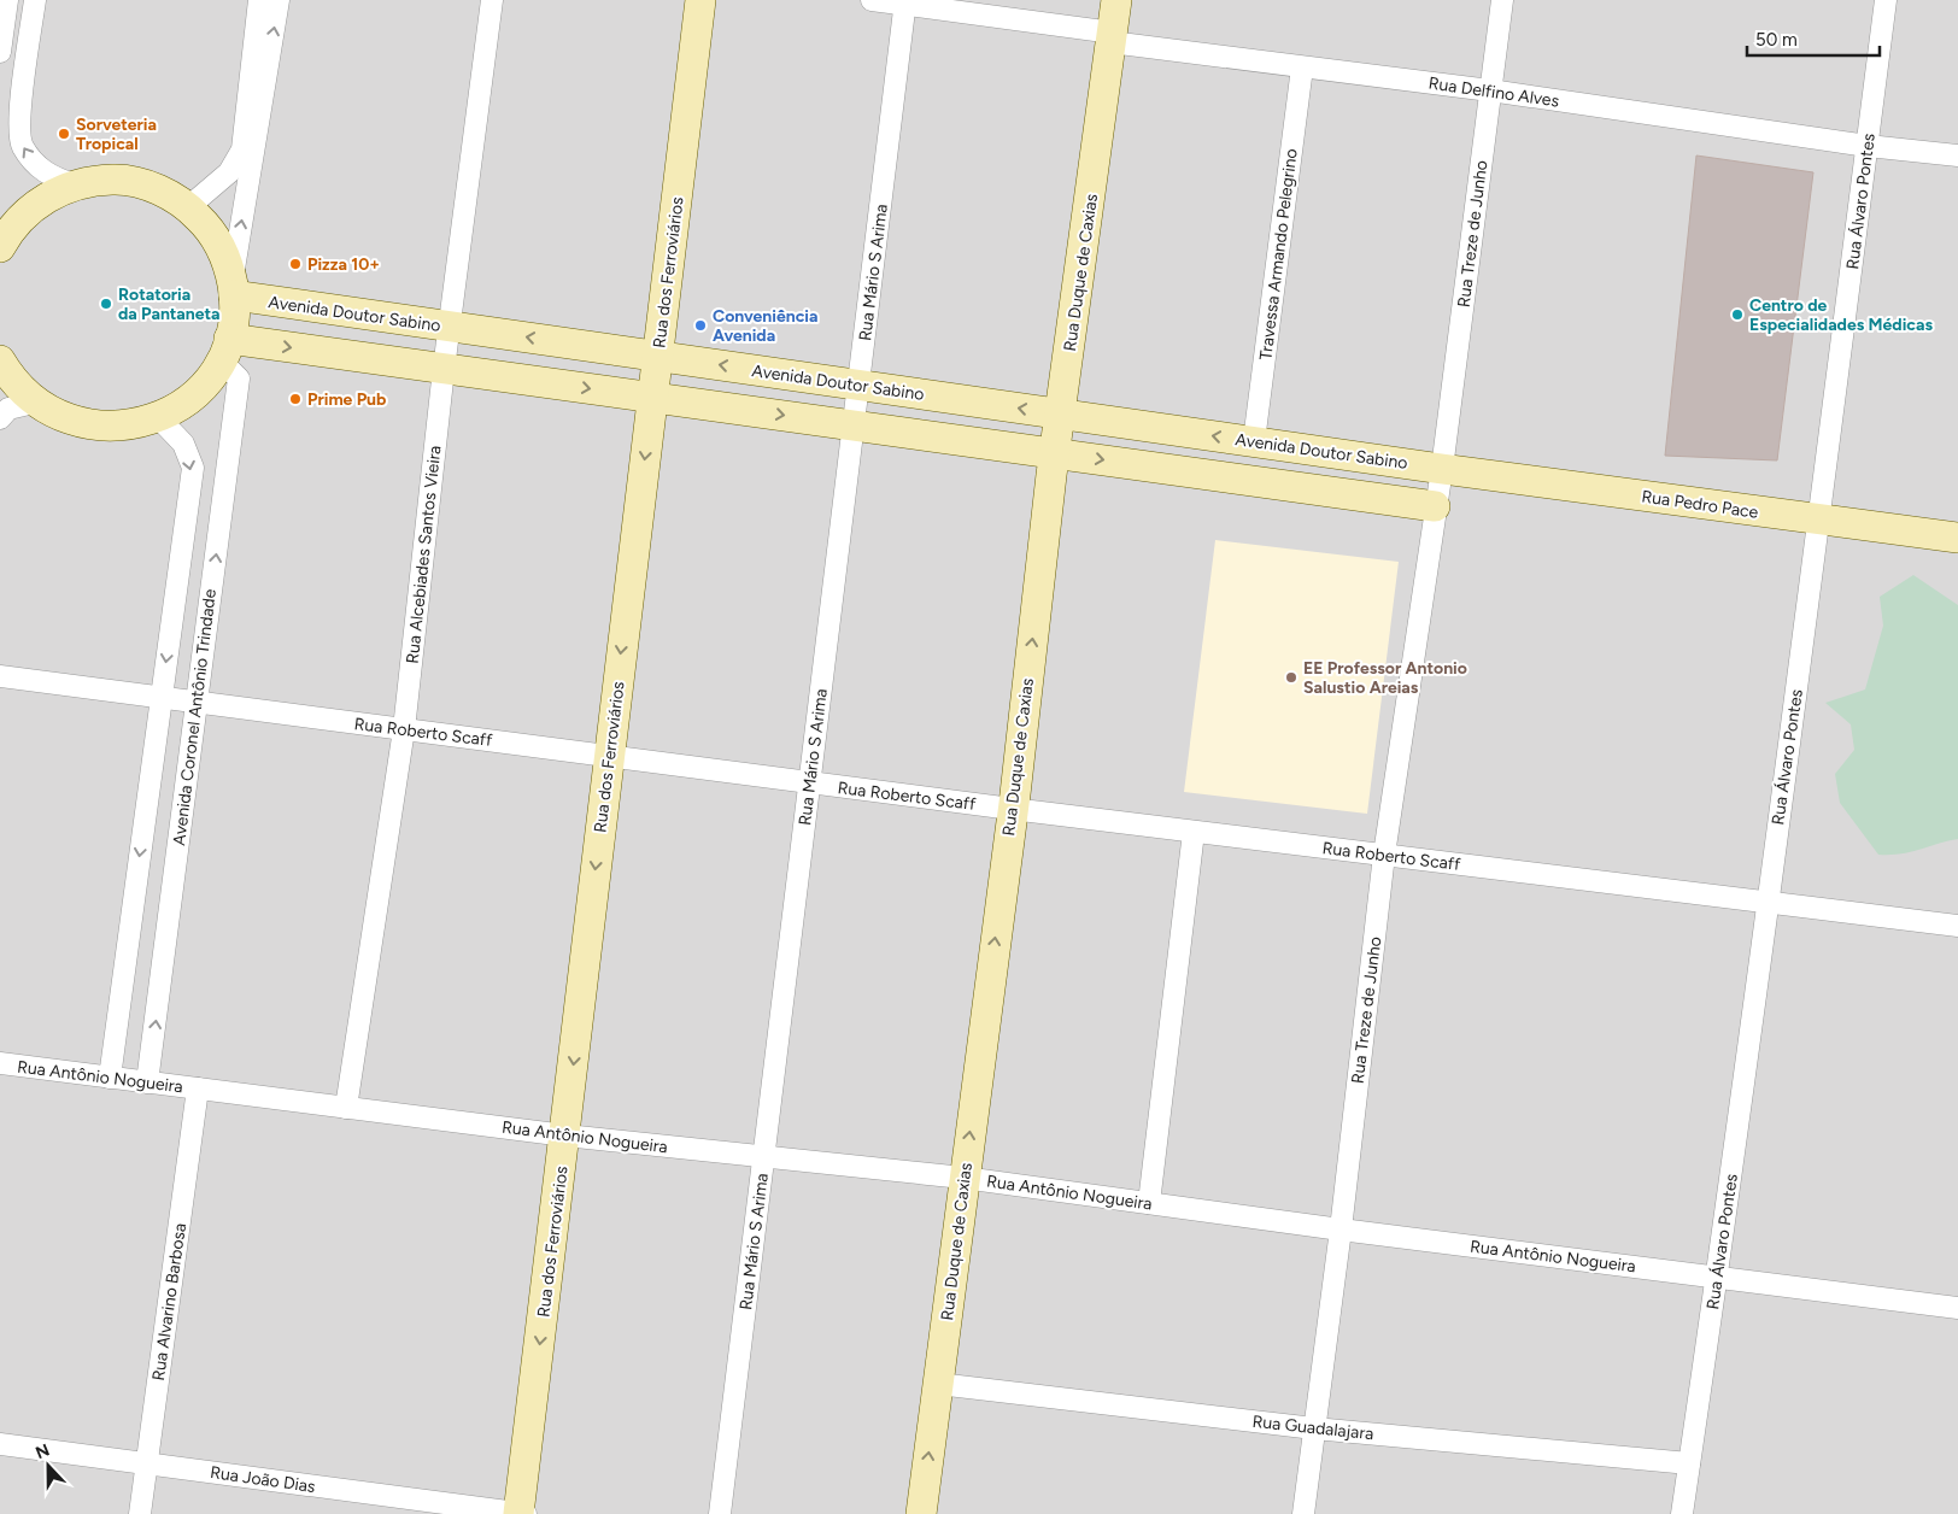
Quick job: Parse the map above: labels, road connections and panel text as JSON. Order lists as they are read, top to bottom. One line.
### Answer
{"streets":{"street":["Rua Delfino Alves","Rua Álvaro Pontes","Rua Treze de Junho","Travessa Armando Pelegrino","Rua dos Ferroviários","Rua Mário S Arima","Rua Duque de Caxias","Avenida Doutor Sabino","Rua Pedro Pace","Rua Alcebiades Santos Vieira","Avenida Coronel Antônio Trindade","Rua Roberto Scaff","Rua Antônio Nogueira","Rua Alvarino Barbosa","Rua Guadalajara","Rua João Dias"]},"crossings":[["Rua Delfino Alves","Rua Álvaro Pontes"],["Rua Delfino Alves","Rua Treze de Junho"],["Rua Delfino Alves","Travessa Armando Pelegrino"],["Rua Delfino Alves","Rua Mário S Arima"],["Rua Delfino Alves","Rua Duque de Caxias"],["Rua Álvaro Pontes","Rua Pedro Pace"],["Rua Álvaro Pontes","Rua Roberto Scaff"],["Rua Álvaro Pontes","Rua Antônio Nogueira"],["Rua Álvaro Pontes","Rua Guadalajara"],["Rua Treze de Junho","Avenida Doutor Sabino"],["Rua Treze de Junho","Rua Pedro Pace"],["Rua Treze de Junho","Rua Roberto Scaff"],["Rua Treze de Junho","Rua Antônio Nogueira"],["Rua Treze de Junho","Rua Guadalajara"],["Travessa Armando Pelegrino","Avenida Doutor Sabino"],["Rua dos Ferroviários","Avenida Doutor Sabino"],["Rua dos Ferroviários","Rua Roberto Scaff"],["Rua dos Ferroviários","Rua Antônio Nogueira"],["Rua dos Ferroviários","Rua João Dias"],["Rua Mário S Arima","Avenida Doutor Sabino"],["Rua Mário S Arima","Rua Roberto Scaff"],["Rua Mário S Arima","Rua Antônio Nogueira"],["Rua Duque de Caxias","Avenida Doutor Sabino"],["Rua Duque de Caxias","Rua Roberto Scaff"],["Rua Duque de Caxias","Rua Antônio Nogueira"],["Rua Duque de Caxias","Rua Guadalajara"],["Avenida Doutor Sabino","Rua Pedro Pace"],["Avenida Doutor Sabino","Rua Alcebiades Santos Vieira"],["Rua Alcebiades Santos Vieira","Rua Roberto Scaff"],["Rua Alcebiades Santos Vieira","Rua Antônio Nogueira"],["Avenida Coronel Antônio Trindade","Rua Roberto Scaff"],["Avenida Coronel Antônio Trindade","Rua Antônio Nogueira"],["Rua Antônio Nogueira","Rua Alvarino Barbosa"],["Rua Alvarino Barbosa","Rua João Dias"]],"one_way":["Rua dos Ferroviários"],"places":["Sorveteria Tropical","Pizza 10+","Rotatoria da Pantaneta","Centro de Especialidades Médicas","Conveniência Avenida","Prime Pub","EE Professor Antonio Salustio Areias"],"scale_bar":"50 m","north":"top"}
